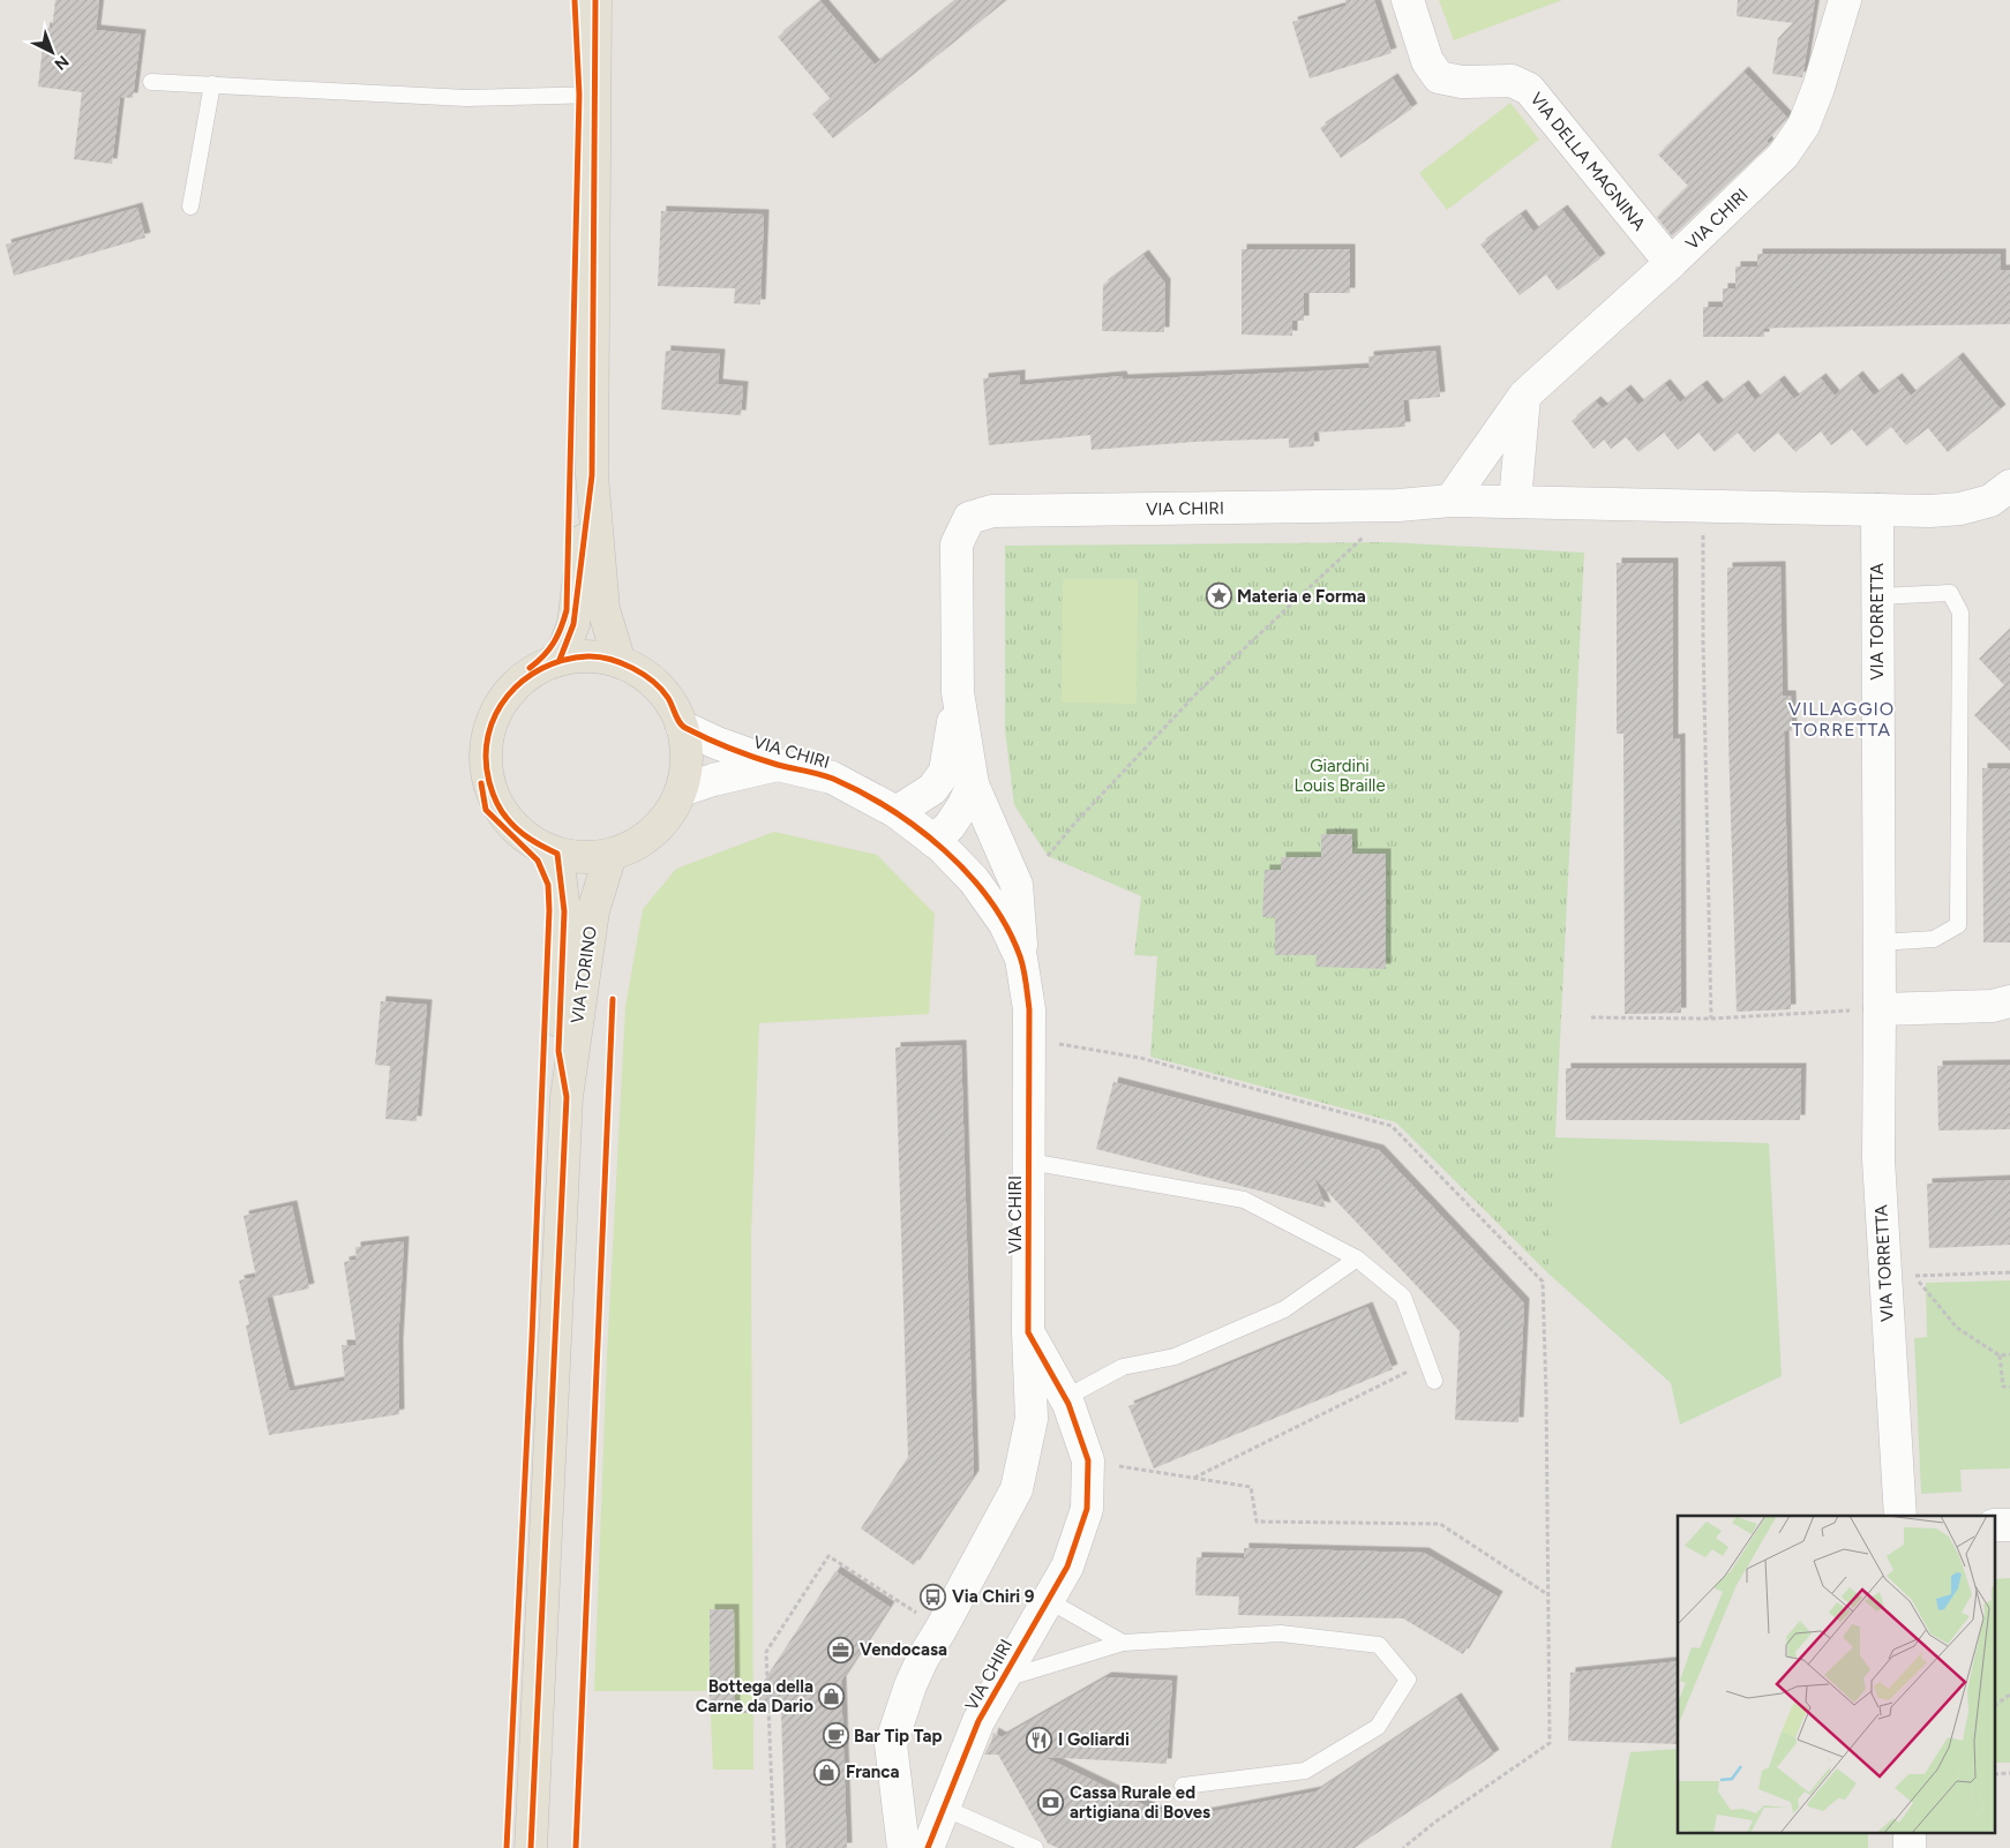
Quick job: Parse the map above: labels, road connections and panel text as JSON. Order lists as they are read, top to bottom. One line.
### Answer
{"streets":{"main road":["VIA TORINO"],"street":["VIA DELLA MAGNINA","VIA CHIRI","VIA TORRETTA"]},"crossings":[["VIA DELLA MAGNINA","VIA CHIRI"],["VIA CHIRI","VIA TORINO"]],"districts":["VILLAGGIO TORRETTA"],"parks":["Giardini Louis Braille"],"places":{"place":["Materia e Forma"],"bus stop":["Via Chiri 9"],"office":["Vendocasa"],"shop":["Bottega della Carne da Dario","Franca"],"cafe":["Bar Tip Tap"],"restaurant":["I Goliardi"],"bank":["Cassa Rurale ed artigiana di Boves"]},"north":"bottom right"}
